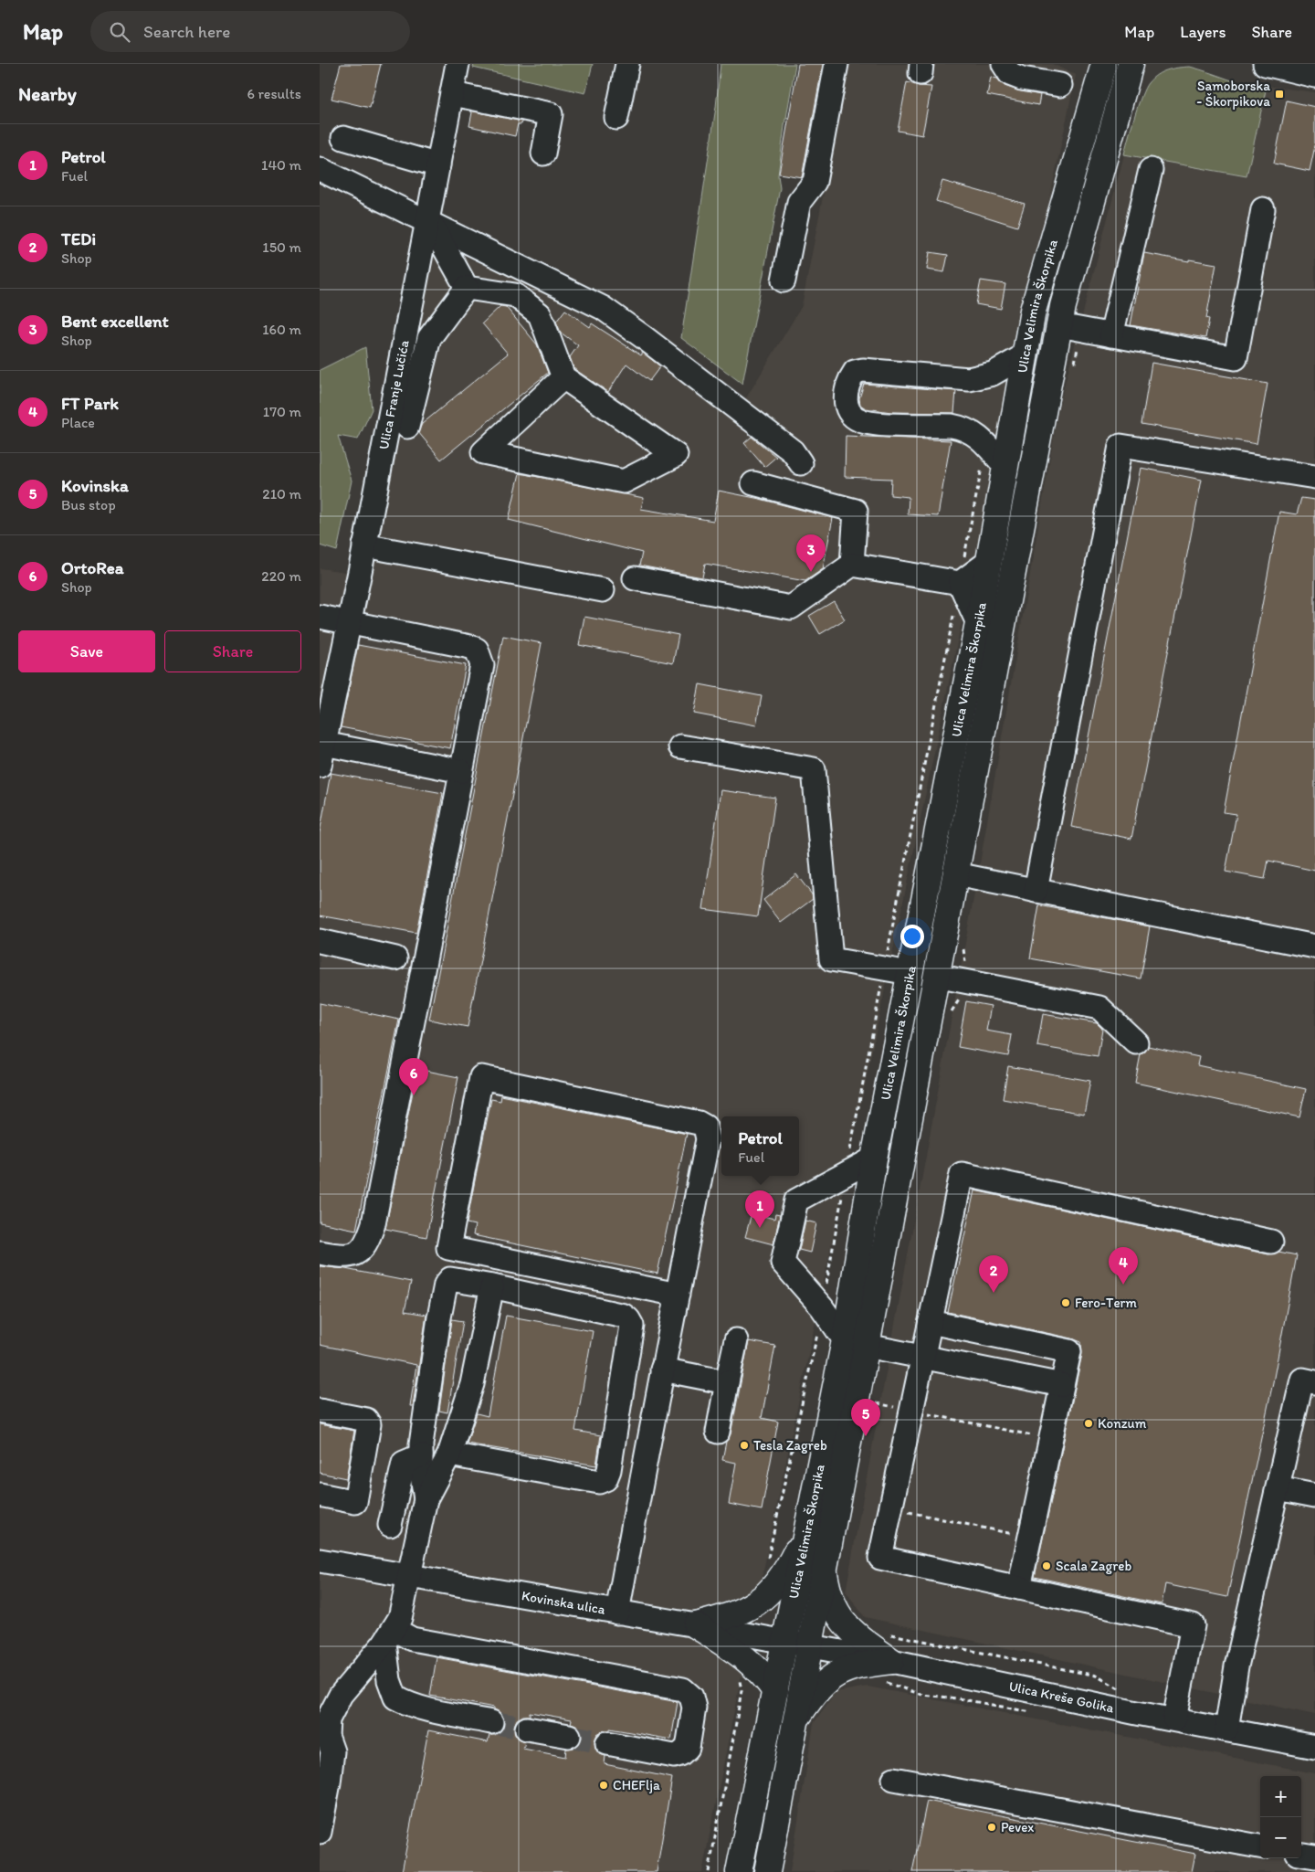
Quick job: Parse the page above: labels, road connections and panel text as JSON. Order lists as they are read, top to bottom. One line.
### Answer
{"streets":{"main road":["Ulica Velimira Škorpika"],"street":["Ulica Franje Lučića","Kovinska ulica","Ulica Kreše Golika"]},"crossings":[["Ulica Velimira Škorpika","Kovinska ulica"],["Ulica Velimira Škorpika","Ulica Kreše Golika"],["Kovinska ulica","Ulica Kreše Golika"]],"places":{"transit":["Samoborska - Škorpikova"],"other":["Fero-Term","Konzum","Tesla Zagreb","Scala Zagreb","CHEFlja","Pevex"]},"page":{"header":"Map","search":"Search here","nav":["Map","Layers","Share"],"heading":["Nearby","6 results"],"list":[{"mark":"1","name":"Petrol","note":"Fuel","value":"140 m"},{"mark":"2","name":"TEDi","note":"Shop","value":"150 m"},{"mark":"3","name":"Bent excellent","note":"Shop","value":"160 m"},{"mark":"4","name":"FT Park","note":"Place","value":"170 m"},{"mark":"5","name":"Kovinska","note":"Bus stop","value":"210 m"},{"mark":"6","name":"OrtoRea","note":"Shop","value":"220 m"}],"pins":["3","6","1","4","2","5"],"buttons":["Save","Share"],"popup":["Petrol","Fuel"],"map_buttons":["+","−"]}}
